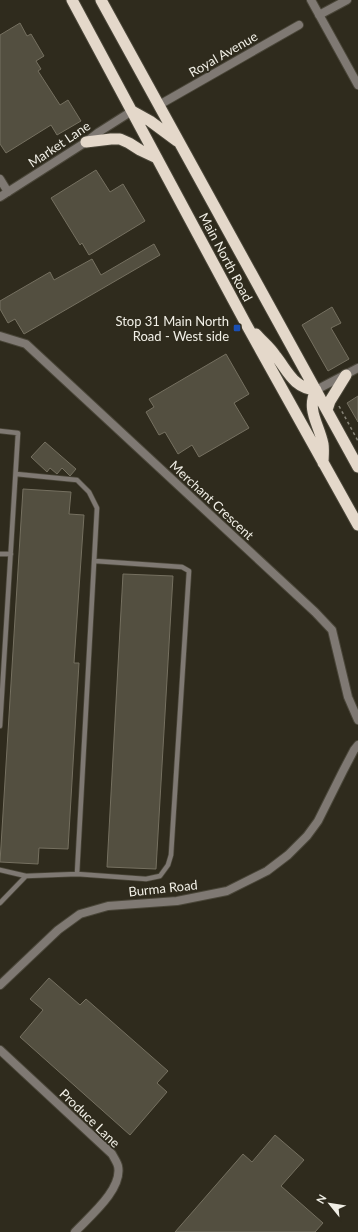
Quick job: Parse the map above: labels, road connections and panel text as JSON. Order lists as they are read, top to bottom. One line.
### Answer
{"streets":{"highway":["Main North Road"],"street":["Royal Avenue","Market Lane","Merchant Crescent","Burma Road","Produce Lane"]},"crossings":[["Royal Avenue","Main North Road"],["Market Lane","Main North Road"]],"places":{"transit":["Stop 31 Main North Road - West side"]},"north":"top left"}
